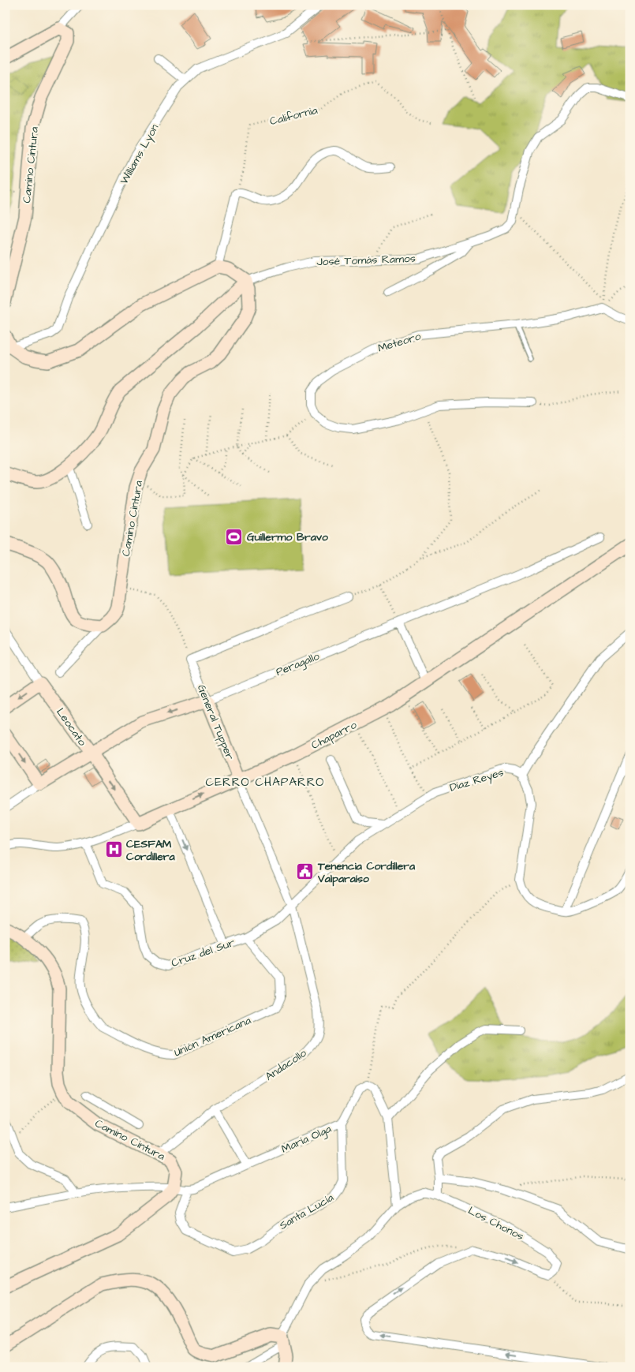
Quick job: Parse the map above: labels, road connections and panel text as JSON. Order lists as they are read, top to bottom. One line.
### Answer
{"streets":{"main road":["Camino Cintura","José Tomás Ramos","Peragallo","General Tupper","Leocato","Chaparro"],"street":["Williams Lyon","Meteoro","Díaz Reyes","Cruz del Sur","Unión Americana","Andacollo","María Olga","Santa Lucía","Los Chonos"],"path":["California"]},"crossings":[["Camino Cintura","José Tomás Ramos"],["Camino Cintura","Unión Americana"],["Camino Cintura","Andacollo"],["Peragallo","General Tupper"],["Peragallo","Leocato"],["General Tupper","Chaparro"],["General Tupper","Díaz Reyes"],["General Tupper","Cruz del Sur"],["General Tupper","Andacollo"],["Leocato","Chaparro"],["Chaparro","Cruz del Sur"],["Díaz Reyes","Cruz del Sur"],["Díaz Reyes","Andacollo"],["Cruz del Sur","Unión Americana"],["Cruz del Sur","Andacollo"],["María Olga","Santa Lucía"]],"one_way":["Leocato"],"districts":["CERRO CHAPARRO"],"places":{"sports":["Guillermo Bravo"],"hospital":["CESFAM Cordillera"],"public building":["Tenencia Cordillera Valparaíso"]}}
